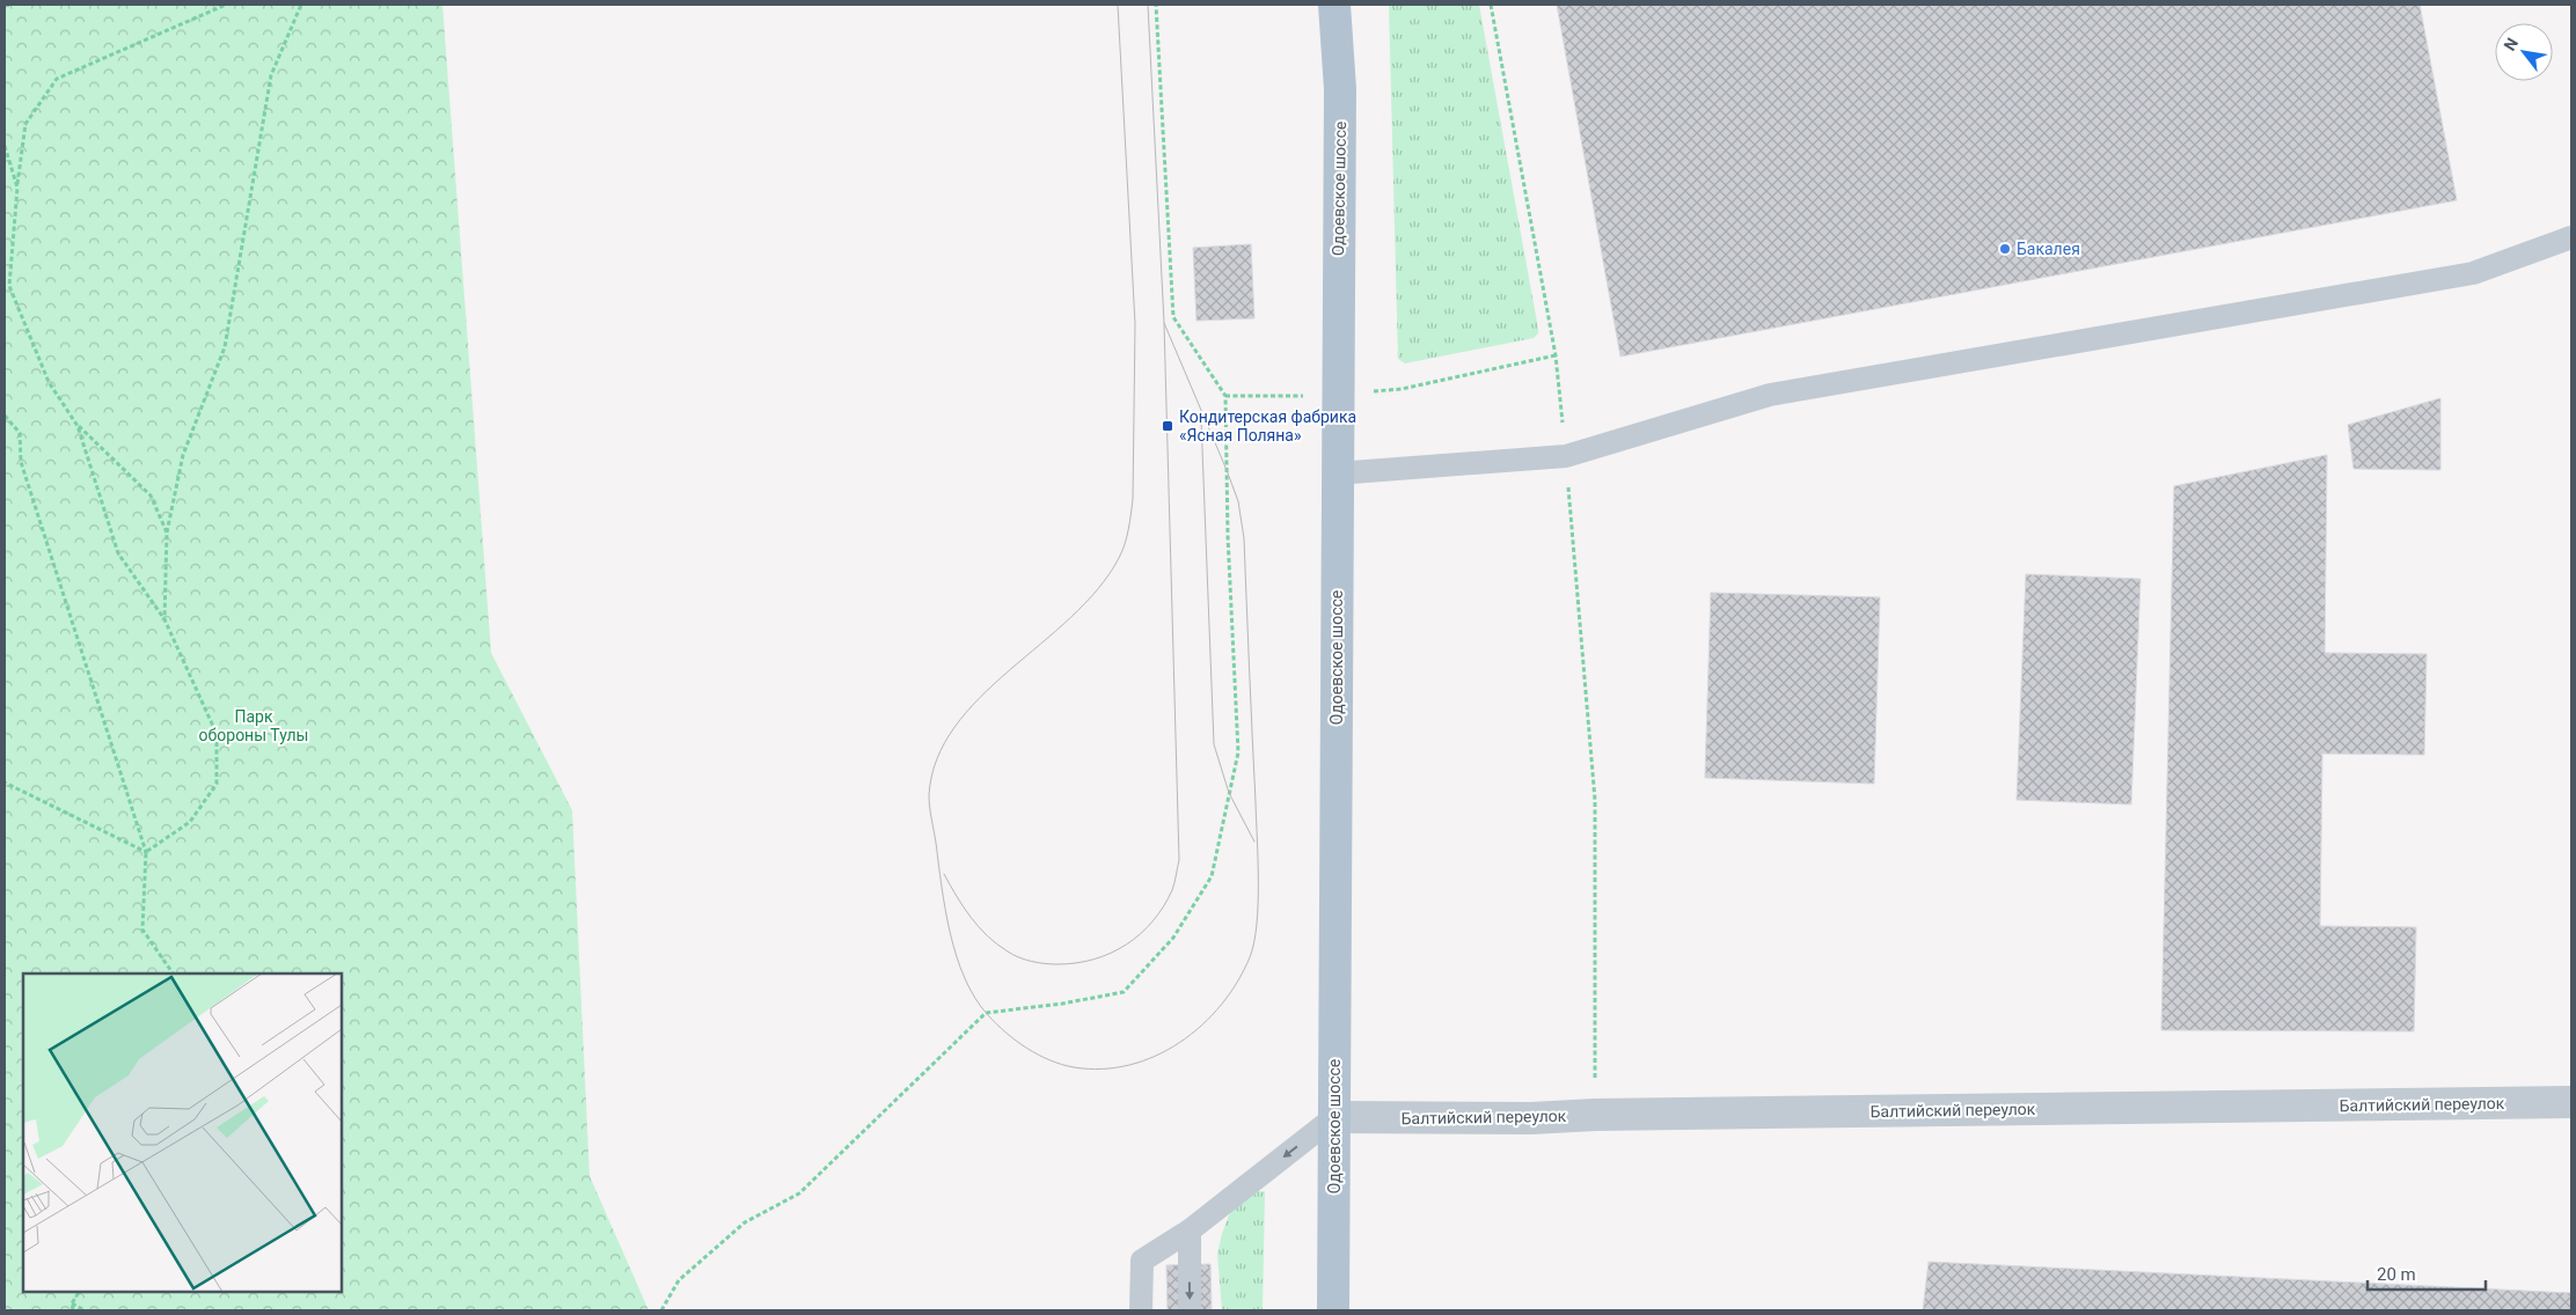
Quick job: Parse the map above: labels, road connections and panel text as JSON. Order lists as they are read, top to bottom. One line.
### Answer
{"streets":{"main road":["Одоевское шоссе"],"street":["Балтийский переулок"]},"crossings":[["Одоевское шоссе","Балтийский переулок"]],"parks":["Парк обороны Тулы"],"places":{"other":["Бакалея"],"transit":["Кондитерская фабрика «Ясная Поляна»"]},"scale_bar":"20 m","north":"top left"}
